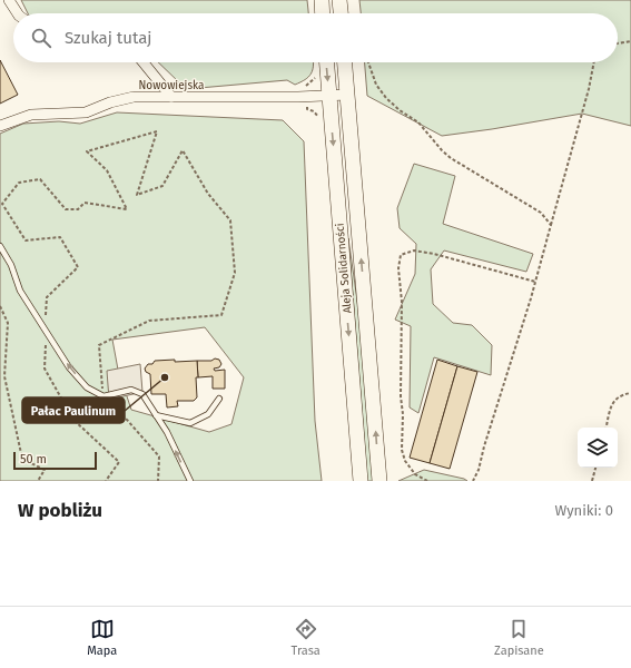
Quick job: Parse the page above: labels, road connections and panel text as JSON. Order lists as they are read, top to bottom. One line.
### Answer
{"streets":{"main road":["Aleja Solidarności"],"street":["Nowowiejska"]},"crossings":[["Nowowiejska","Aleja Solidarności"]],"places":["Pałac Paulinum"],"scale_bar":"50 m","page":{"search":"Szukaj tutaj","scale":"50 m","heading":["W pobliżu","Wyniki: 0"],"nav":["Mapa","Trasa","Zapisane"]}}
